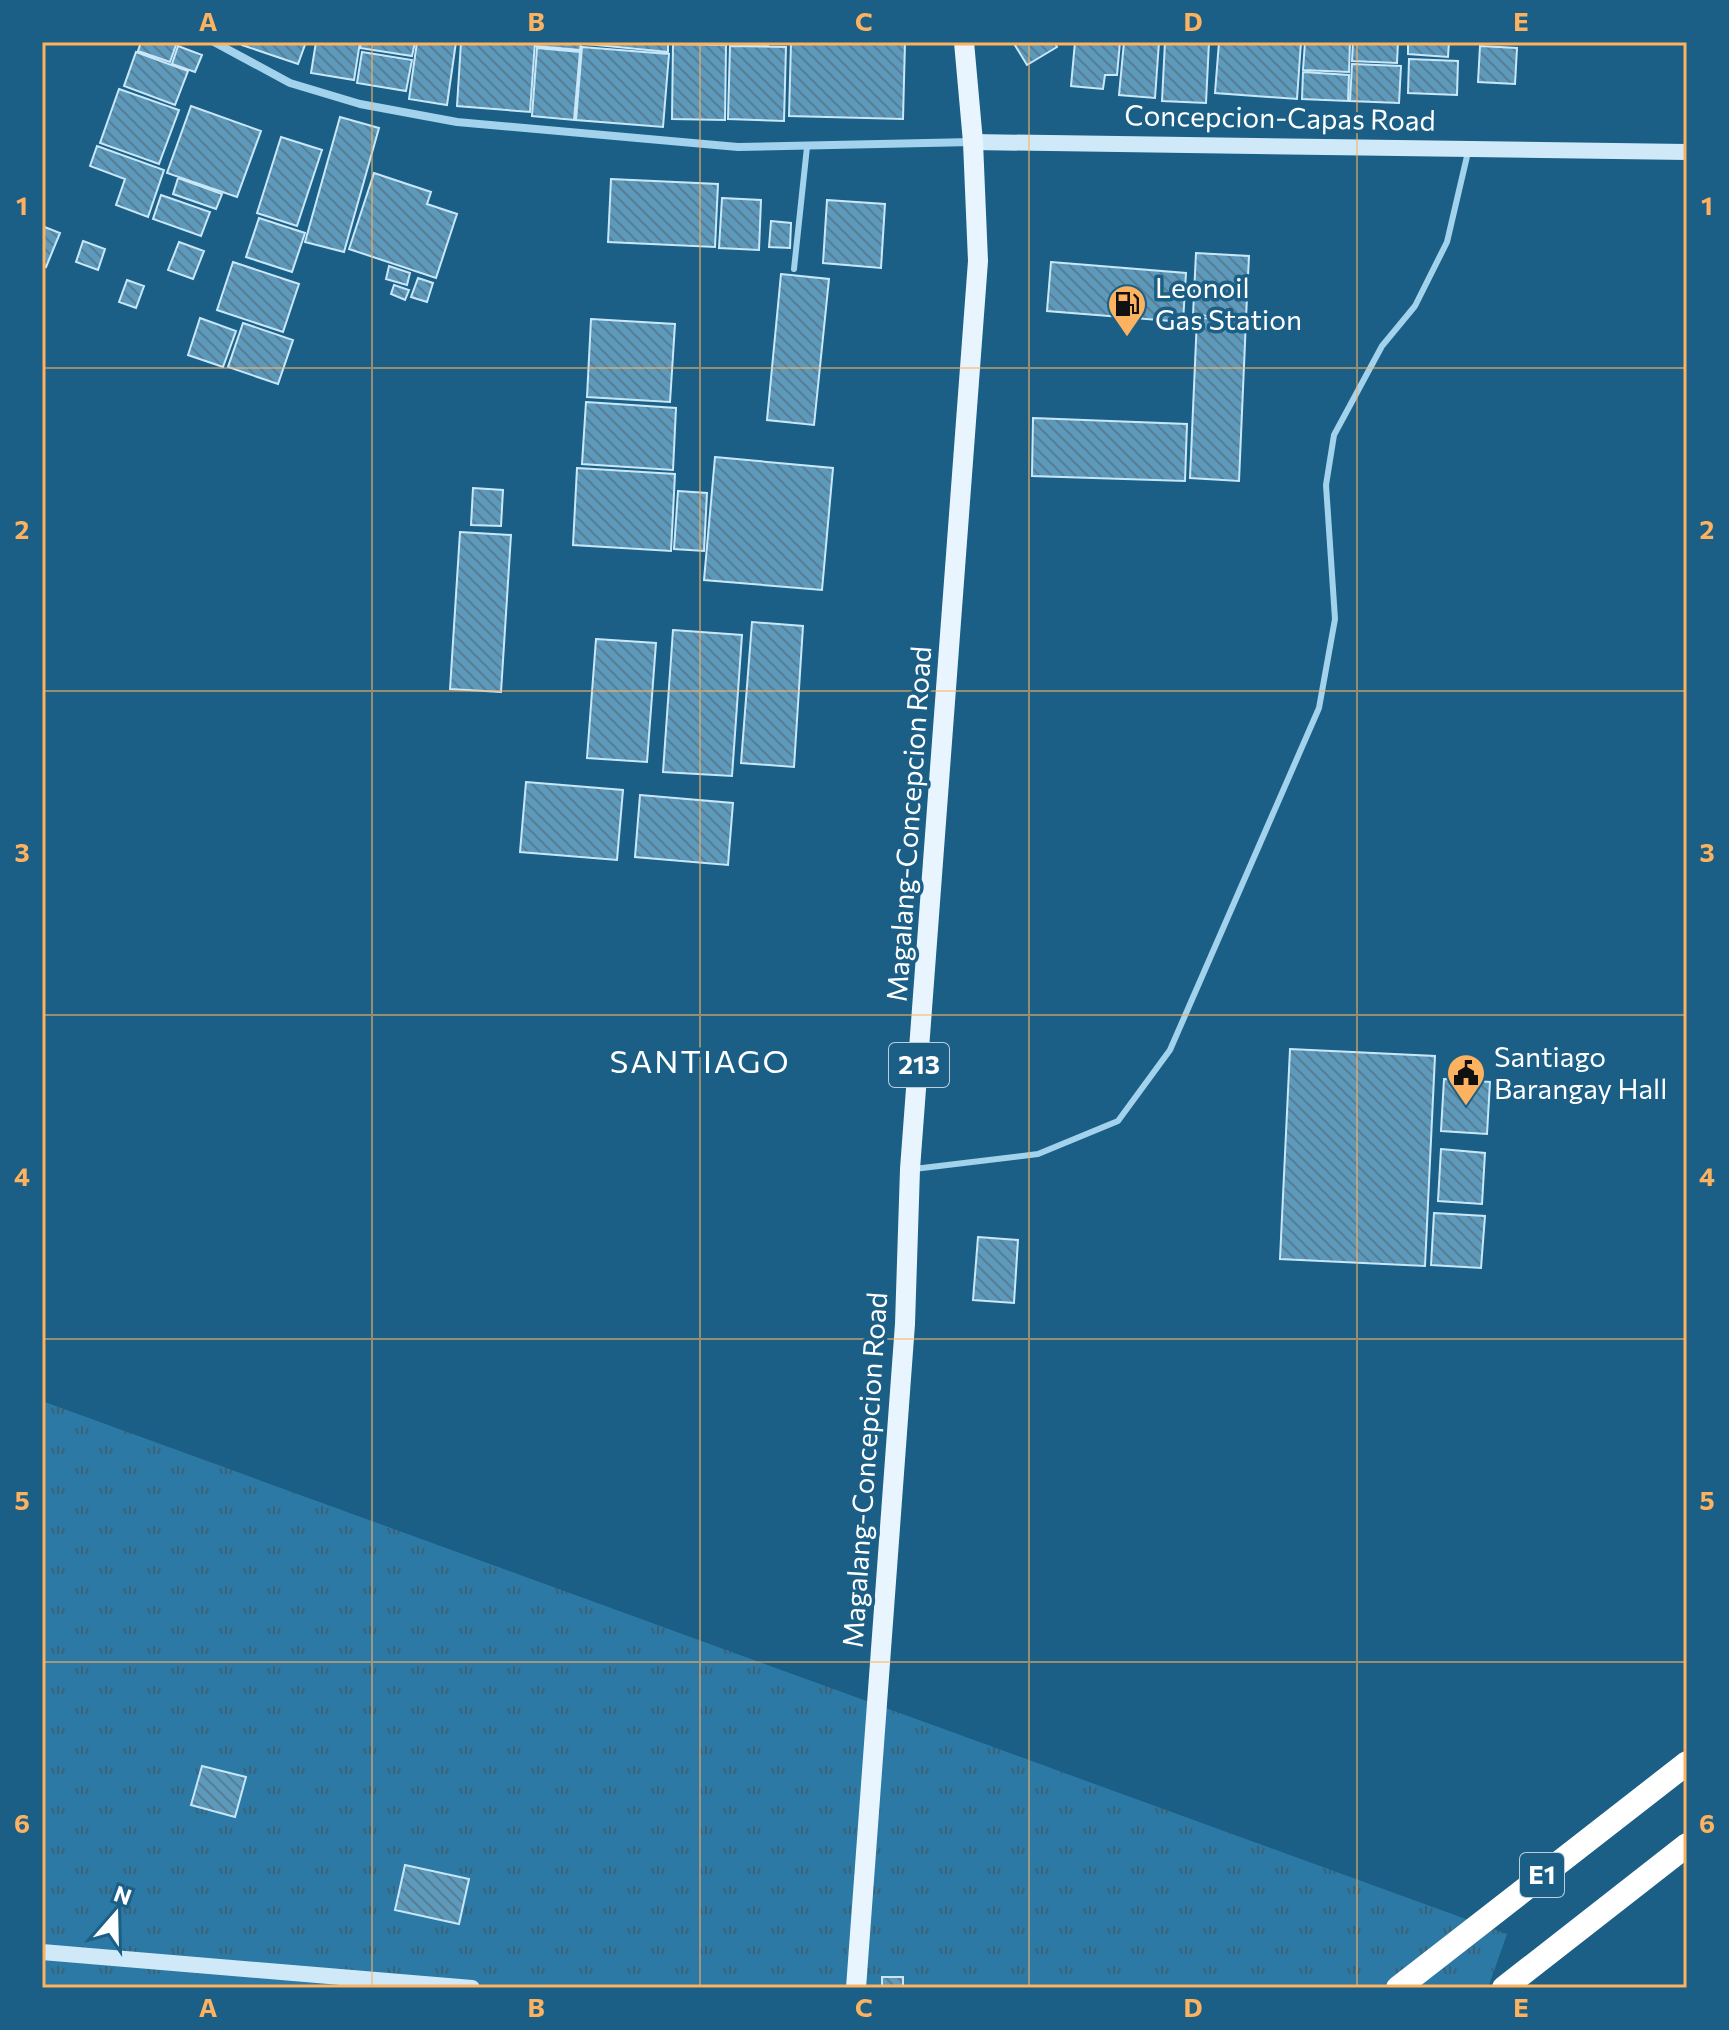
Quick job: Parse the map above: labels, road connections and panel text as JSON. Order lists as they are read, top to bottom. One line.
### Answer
{"streets":{"highway":["E1"],"main road":["Concepcion-Capas Road","Magalang-Concepcion Road","213"]},"crossings":[["Concepcion-Capas Road","Magalang-Concepcion Road"],["Concepcion-Capas Road","213"],["Magalang-Concepcion Road","213"]],"districts":["SANTIAGO"],"places":{"fuel station":["Leonoil Gas Station"],"public building":["Santiago Barangay Hall"]},"north":"top","grid":{"columns":["A","B","C","D","E"],"rows":["1","2","3","4","5","6"]}}
